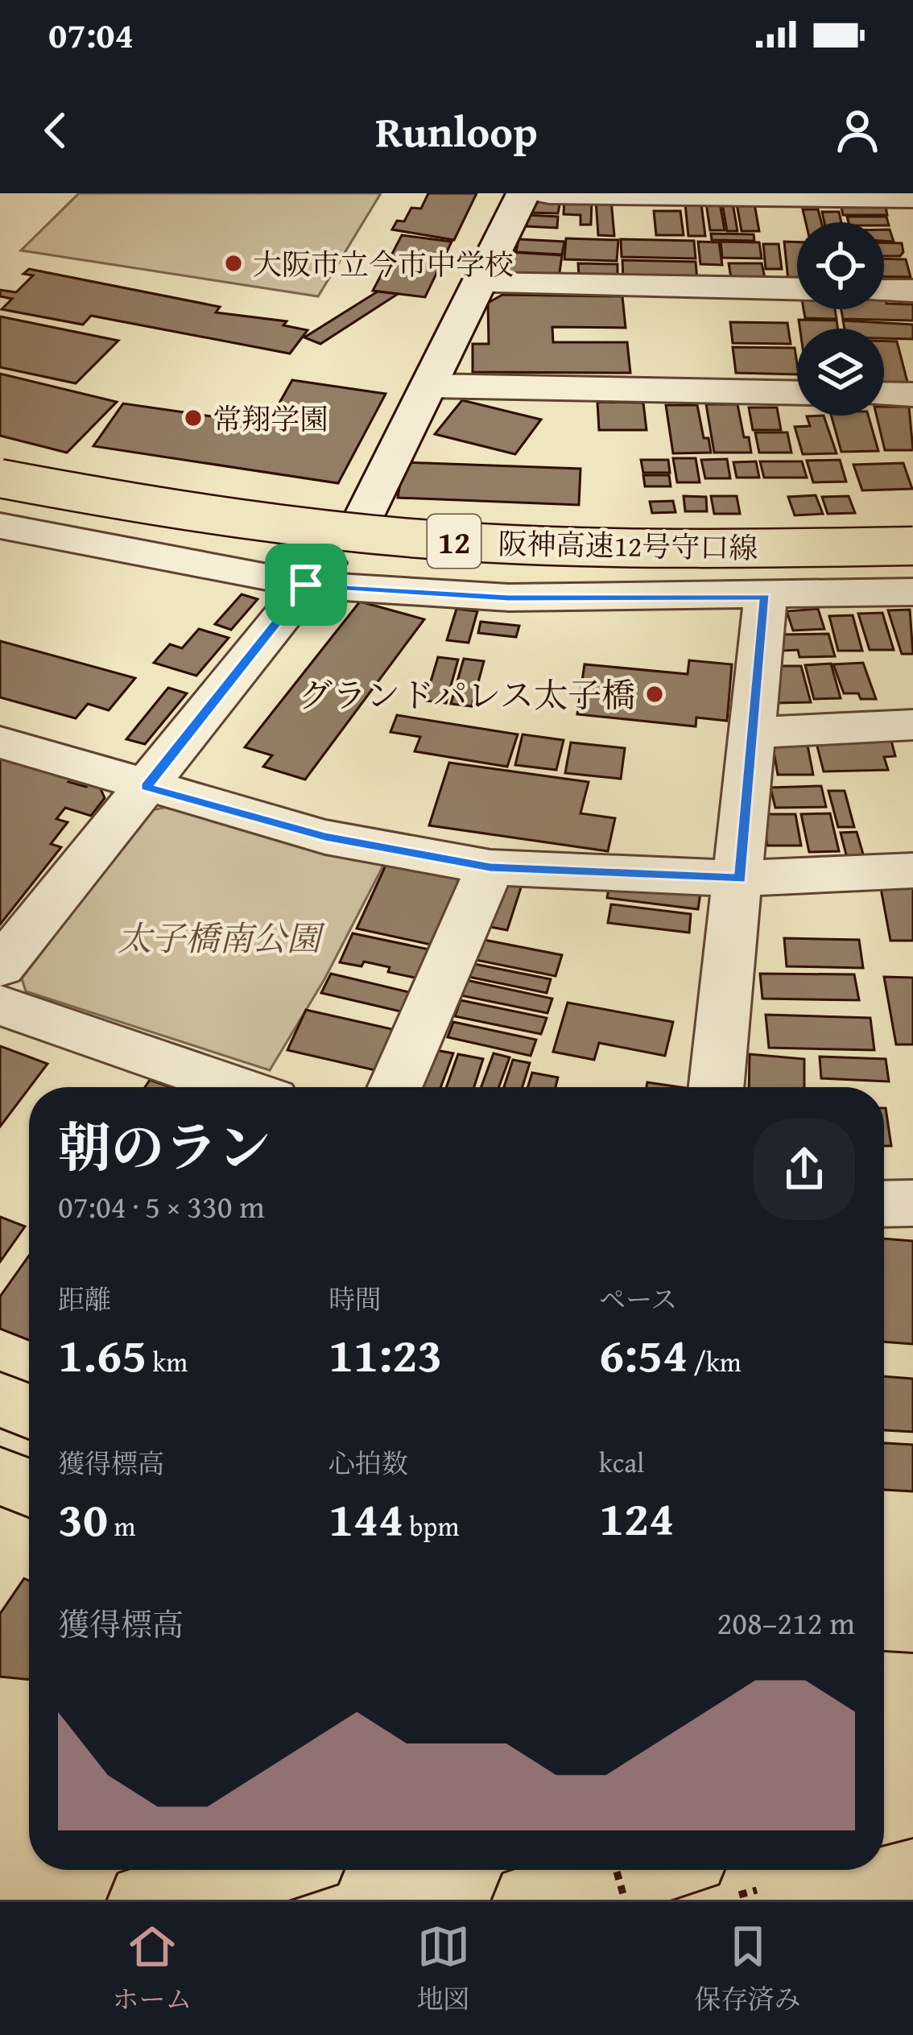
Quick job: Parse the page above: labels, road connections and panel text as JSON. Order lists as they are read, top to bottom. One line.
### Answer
{"streets":{"main road":["12","阪神高速12号守口線"]},"parks":["太子橋南公園"],"places":["大阪市立今市中学校","常翔学園","グランドパレス太子橋"],"page":{"status":"07:04","header":"Runloop","heading":["朝のラン","07:04 · 5 × 330 m"],"stats":[["距離","1.65 km"],["時間","11:23"],["ペース","6:54 /km"],["獲得標高","30 m"],["心拍数","144 bpm"],["kcal","124"]],"chart":["獲得標高","208–212 m"],"tabs":["ホーム","地図","保存済み"]}}
